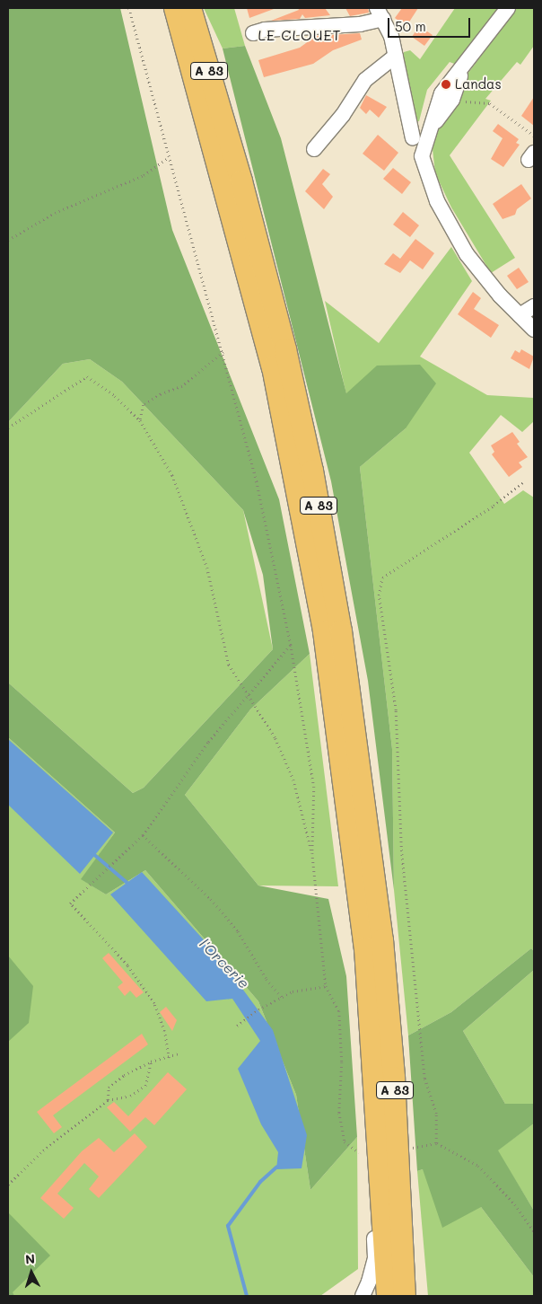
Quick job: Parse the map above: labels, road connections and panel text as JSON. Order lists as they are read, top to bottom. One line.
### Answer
{"streets":{"highway":["A 83"]},"districts":["LE CLOUET"],"water":["l'Orcerie"],"places":["Landas"],"scale_bar":"50 m","north":"top"}
